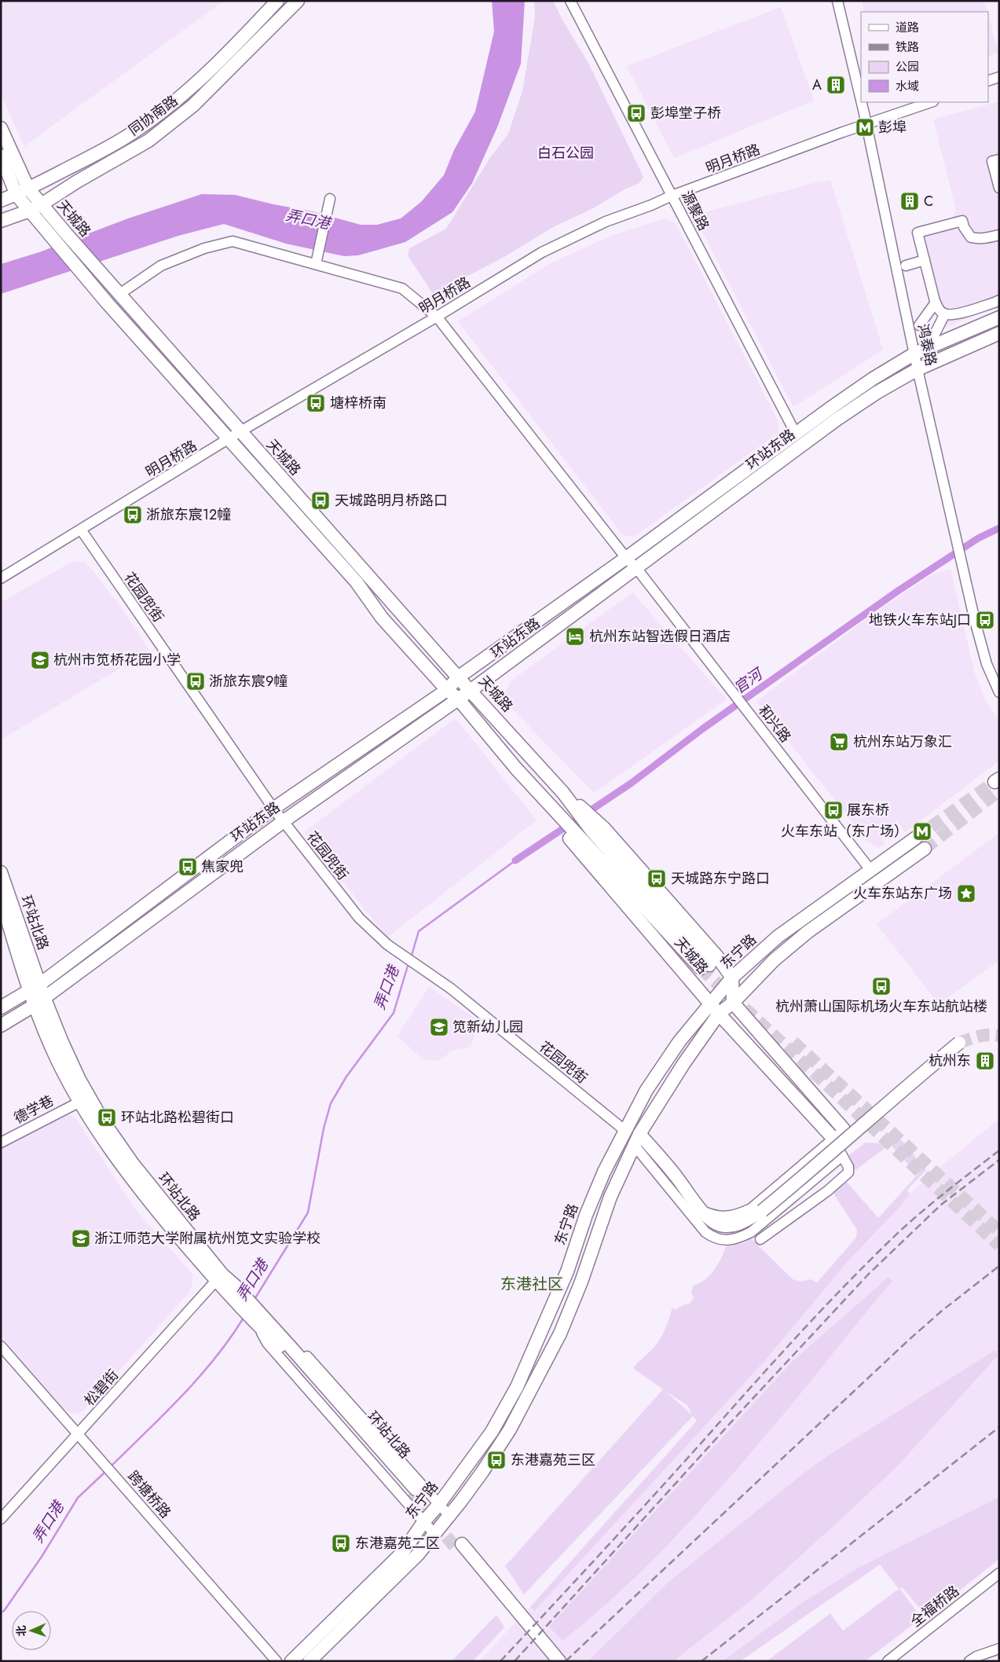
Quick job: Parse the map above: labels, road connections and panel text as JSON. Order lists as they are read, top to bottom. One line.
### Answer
{"streets":{"main road":["同协南路","天城路","环站东路","环站北路","东宁路"],"street":["明月桥路","源聚路","鸿泰路","花园兜街","和兴路","德学巷","松碧街","跨塘桥路","全福桥路"]},"crossings":[["同协南路","天城路"],["明月桥路","源聚路"],["明月桥路","天城路"],["明月桥路","鸿泰路"],["明月桥路","花园兜街"],["明月桥路","和兴路"],["源聚路","环站东路"],["天城路","环站东路"],["天城路","和兴路"],["天城路","东宁路"],["鸿泰路","环站东路"],["环站东路","花园兜街"],["环站东路","和兴路"],["环站东路","环站北路"],["花园兜街","东宁路"],["和兴路","东宁路"],["环站北路","德学巷"],["环站北路","松碧街"],["松碧街","跨塘桥路"]],"districts":["东港社区"],"water":["弄口港","官河"],"parks":["白石公园"],"places":{"building":["A","C","杭州东"],"bus stop":["彭埠堂子桥","塘梓桥南","天城路明月桥路口","浙旅东宸12幢","地铁火车东站J口","浙旅东宸9幢","展东桥","焦家兜","天城路东宁路口","杭州萧山国际机场火车东站航站楼","环站北路松碧街口","东港嘉苑三区","东港嘉苑二区"],"metro station":["彭埠","火车东站（东广场）"],"hotel":["杭州东站智选假日酒店"],"school or university":["杭州市笕桥花园小学","笕新幼儿园","浙江师范大学附属杭州笕文实验学校"],"supermarket":["杭州东站万象汇"],"place":["火车东站东广场"]},"legend":["道路","铁路","公园","水域"],"north":"left"}
